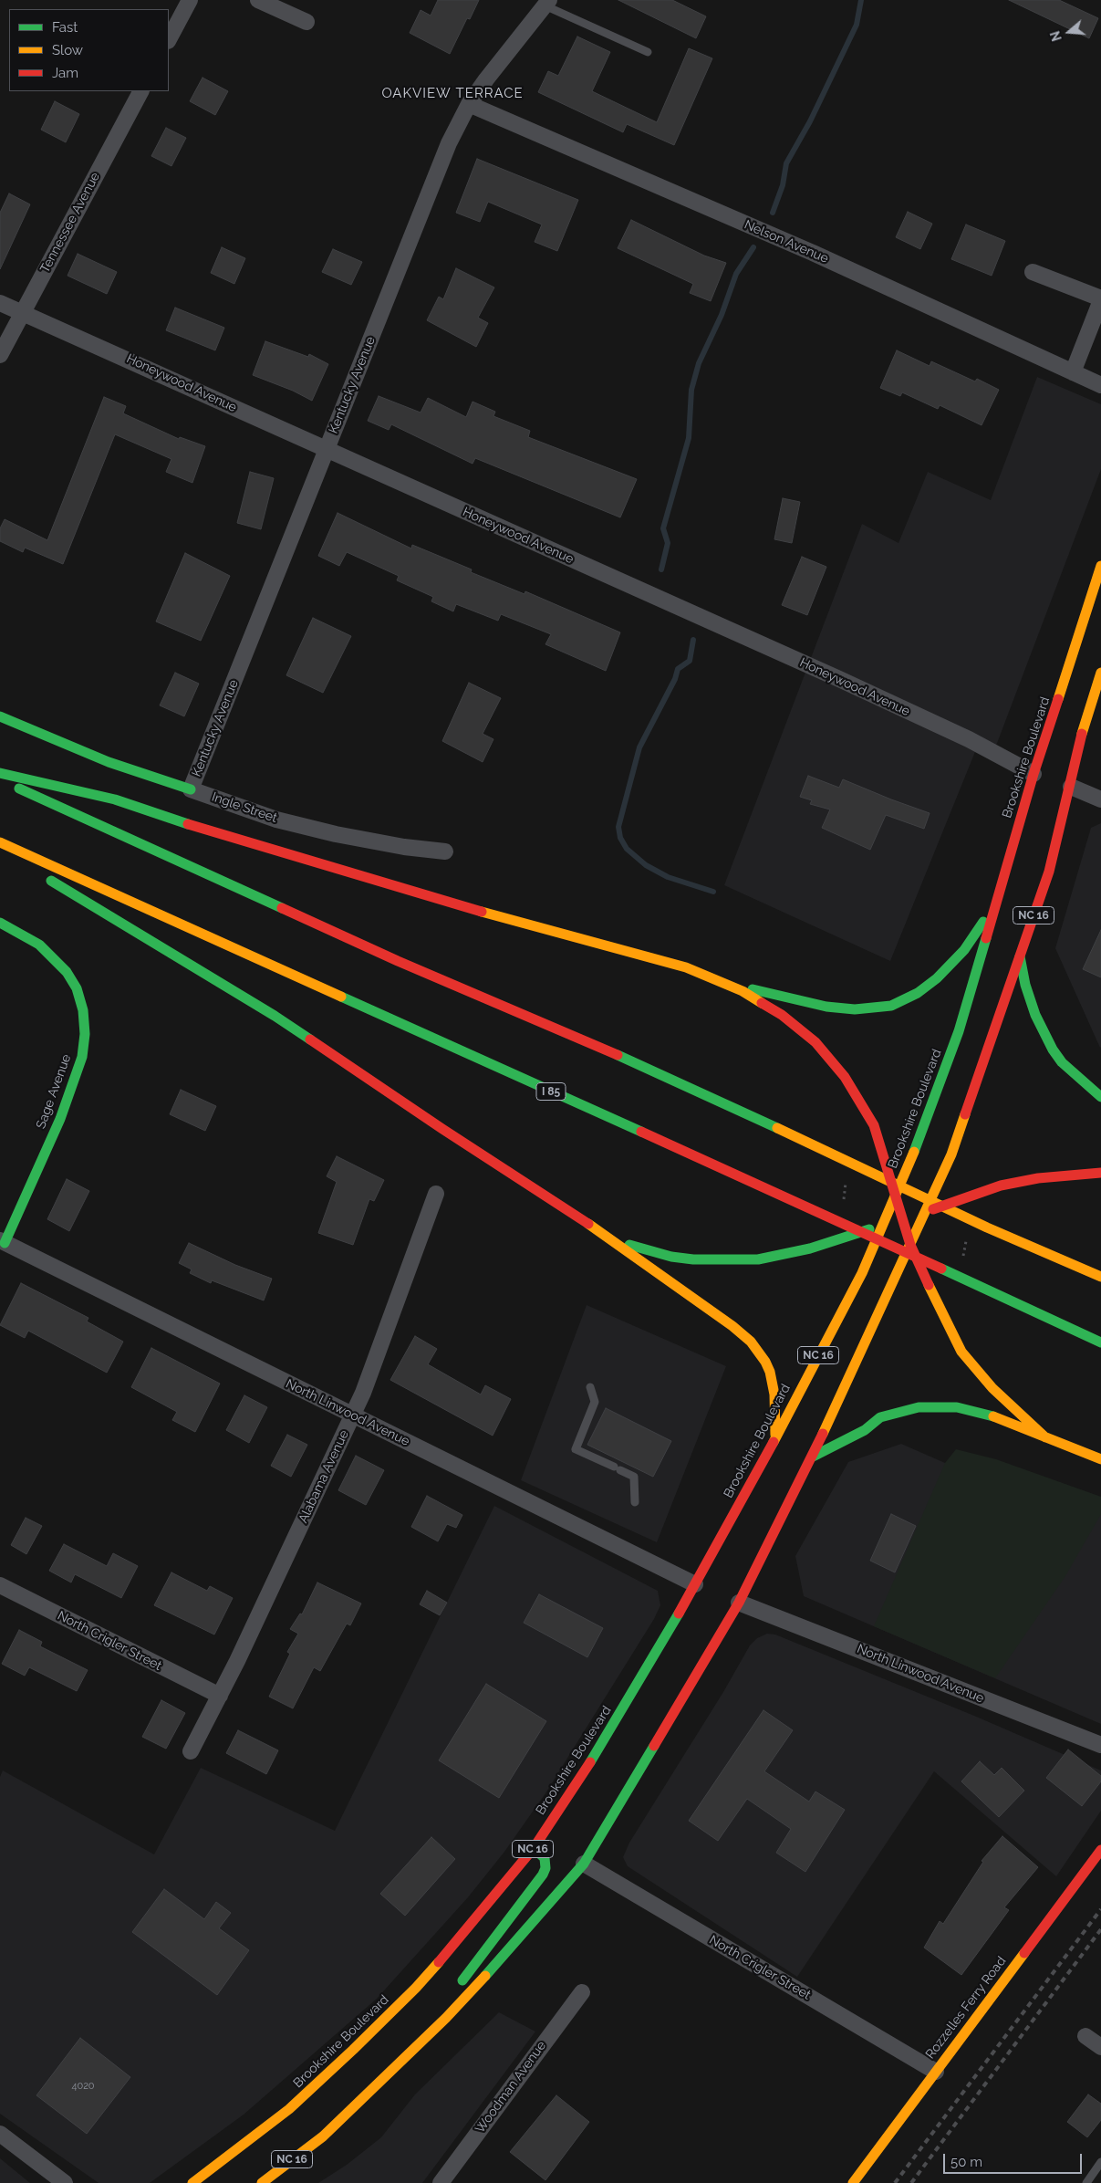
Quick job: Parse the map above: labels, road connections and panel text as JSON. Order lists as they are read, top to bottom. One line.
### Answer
{"streets":{"main road":["Brookshire Boulevard","Ingle Street","NC 16","Sage Avenue","I 85","Rozzelles Ferry Road"],"street":["Tennessee Avenue","Nelson Avenue","Honeywood Avenue","Kentucky Avenue","North Linwood Avenue","Alabama Avenue","North Crigler Street","Woodman Avenue"]},"crossings":[["Tennessee Avenue","Honeywood Avenue"],["Nelson Avenue","Kentucky Avenue"],["Honeywood Avenue","Kentucky Avenue"],["Honeywood Avenue","Brookshire Boulevard"],["Kentucky Avenue","Ingle Street"],["Brookshire Boulevard","North Linwood Avenue"],["NC 16","North Linwood Avenue"],["NC 16","North Crigler Street"],["Sage Avenue","North Linwood Avenue"],["North Linwood Avenue","Alabama Avenue"],["Alabama Avenue","North Crigler Street"],["North Crigler Street","Rozzelles Ferry Road"]],"districts":["OAKVIEW TERRACE"],"house_numbers":["4020"],"legend":["Fast","Slow","Jam"],"scale_bar":"50 m","north":"left"}
